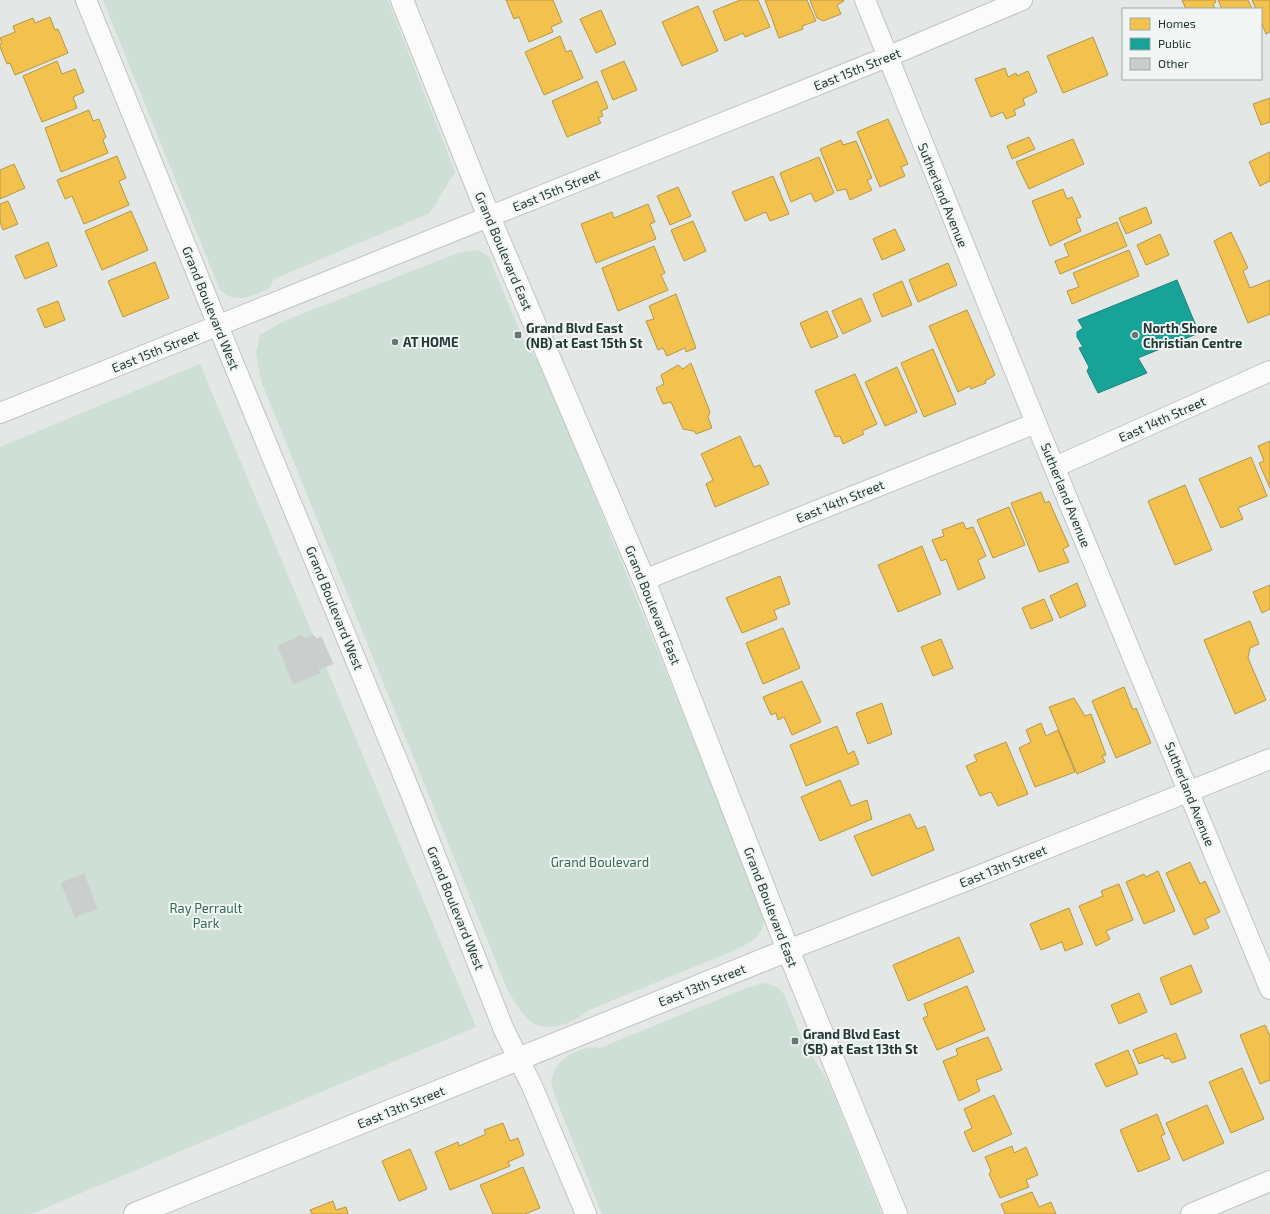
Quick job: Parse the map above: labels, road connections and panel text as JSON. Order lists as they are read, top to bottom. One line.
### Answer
{"streets":{"main road":["Grand Boulevard East","East 13th Street"],"street":["East 15th Street","Sutherland Avenue","Grand Boulevard West","East 14th Street"]},"crossings":[["East 15th Street","Sutherland Avenue"],["East 15th Street","Grand Boulevard East"],["East 15th Street","Grand Boulevard West"],["Sutherland Avenue","East 14th Street"],["Sutherland Avenue","East 13th Street"],["Grand Boulevard East","East 14th Street"],["Grand Boulevard East","East 13th Street"],["Grand Boulevard West","East 13th Street"]],"parks":["Grand Boulevard","Ray Perrault Park"],"places":{"transit":["Grand Blvd East (NB) at East 15th St","Grand Blvd East (SB) at East 13th St"],"other":["North Shore Christian Centre","AT HOME"]},"legend":["Homes","Public","Other"]}
